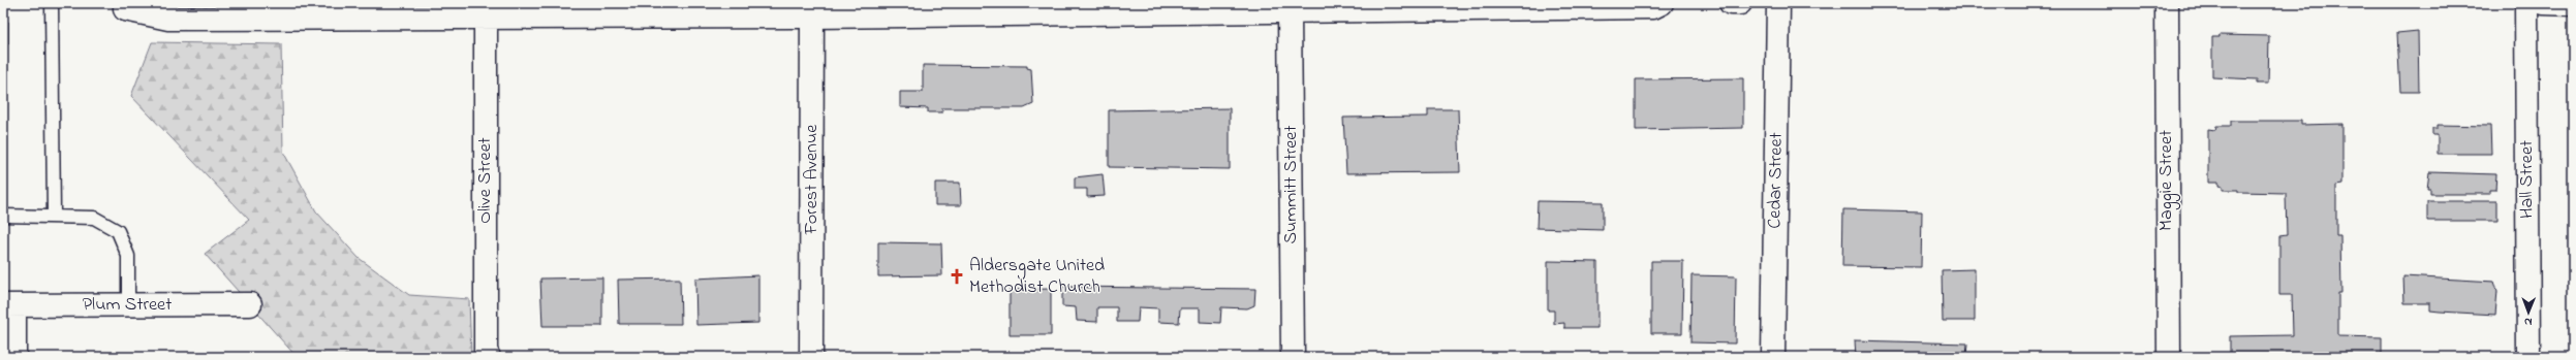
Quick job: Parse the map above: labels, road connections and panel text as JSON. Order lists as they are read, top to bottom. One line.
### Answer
{"streets":{"street":["Forest Avenue","Hall Street","Olive Street","Cedar Street","Maggie Street","Summitt Street","Plum Street"]},"places":{"church":["Aldersgate United Methodist Church"]},"north":"bottom"}
